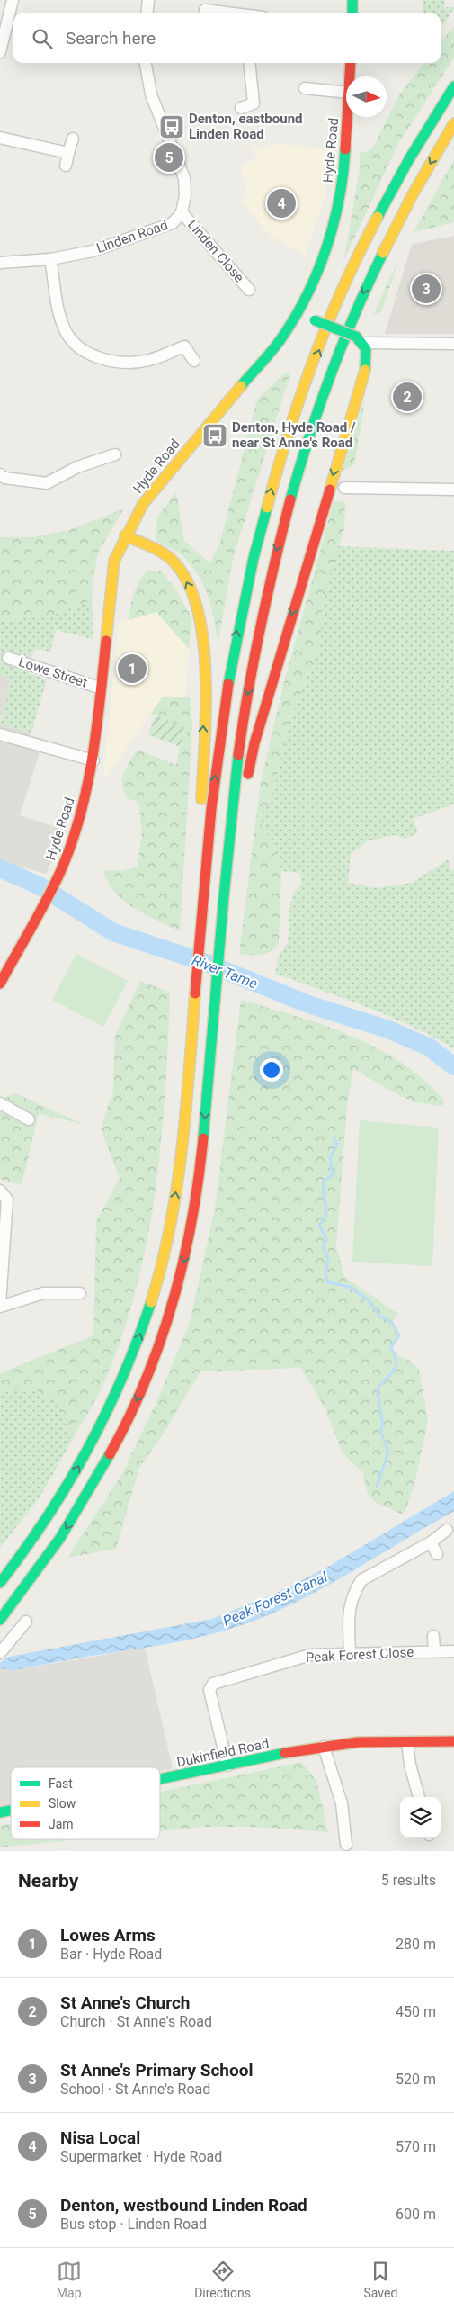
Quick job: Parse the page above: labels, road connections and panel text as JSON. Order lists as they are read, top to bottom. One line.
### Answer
{"streets":{"main road":["Hyde Road","Dukinfield Road"],"street":["Linden Road","Linden Close","Lowe Street","Peak Forest Close"]},"crossings":[["Hyde Road","Lowe Street"],["Linden Road","Linden Close"],["Peak Forest Close","Dukinfield Road"]],"water":["River Tame","Peak Forest Canal"],"places":{"bus stop":["Denton, eastbound Linden Road","Denton, Hyde Road / near St Anne's Road"]},"legend":["Fast","Slow","Jam"],"north":"right","page":{"search":"Search here","pins":["5","4","3","2","1"],"heading":["Nearby","5 results"],"list":[{"mark":"1","name":"Lowes Arms","note":"Bar · Hyde Road","value":"280 m"},{"mark":"2","name":"St Anne's Church","note":"Church · St Anne's Road","value":"450 m"},{"mark":"3","name":"St Anne's Primary School","note":"School · St Anne's Road","value":"520 m"},{"mark":"4","name":"Nisa Local","note":"Supermarket · Hyde Road","value":"570 m"},{"mark":"5","name":"Denton, westbound Linden Road","note":"Bus stop · Linden Road","value":"600 m"}],"nav":["Map","Directions","Saved"]}}
